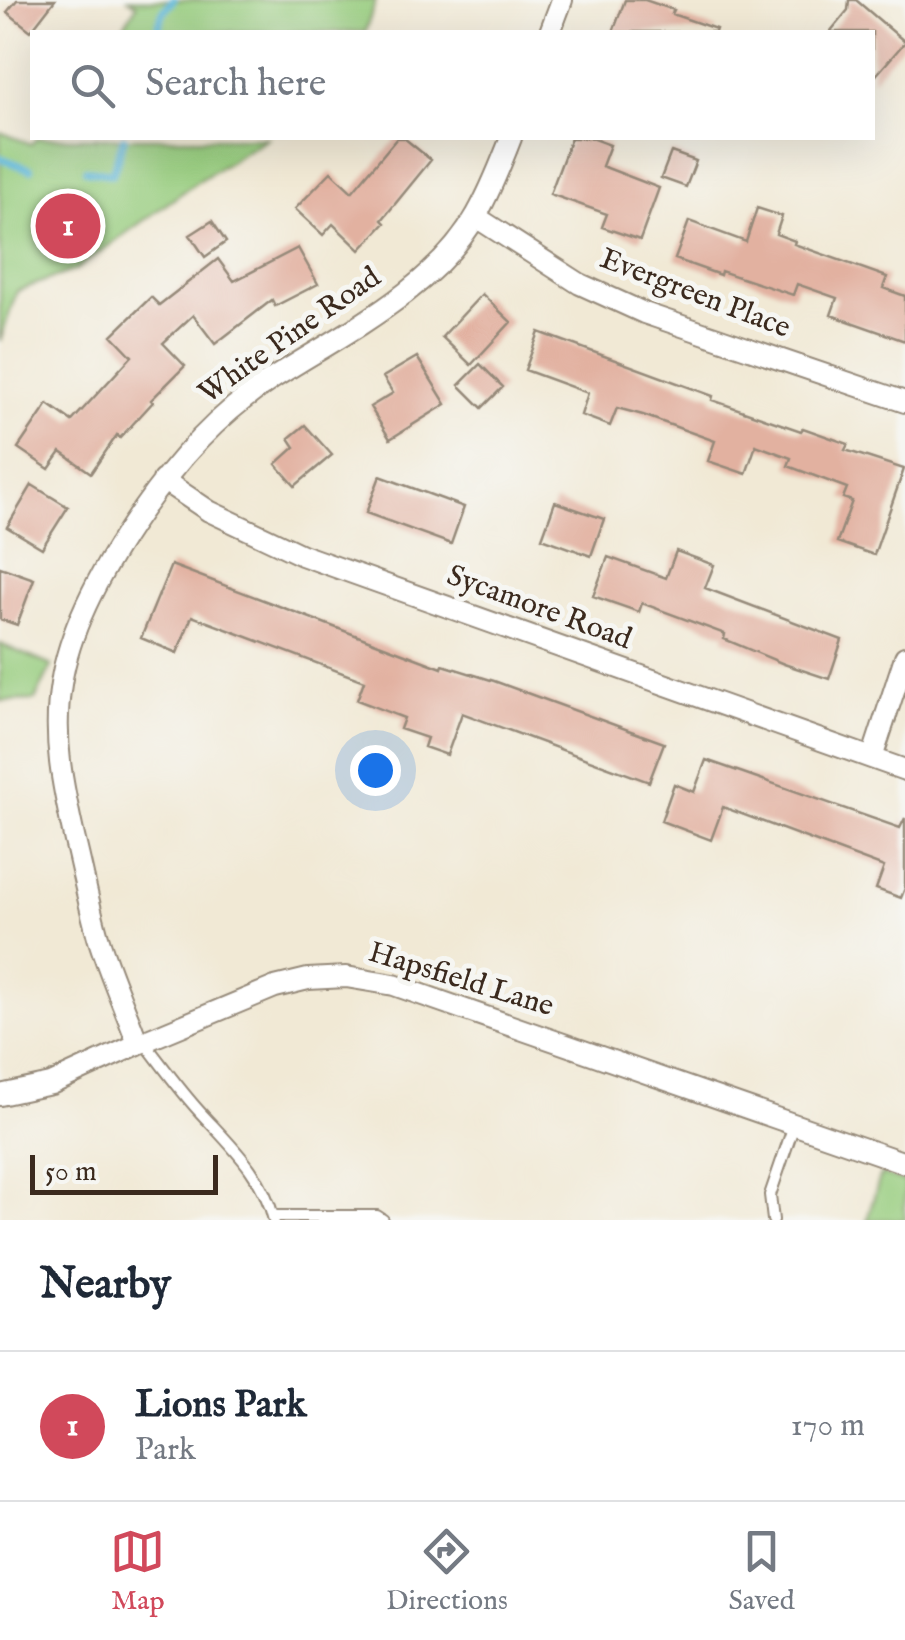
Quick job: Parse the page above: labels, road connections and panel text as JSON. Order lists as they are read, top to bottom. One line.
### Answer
{"streets":{"street":["Evergreen Place","White Pine Road","Sycamore Road","Hapsfield Lane"]},"crossings":[["Evergreen Place","White Pine Road"],["White Pine Road","Sycamore Road"],["White Pine Road","Hapsfield Lane"]],"scale_bar":"50 m","page":{"search":"Search here","pins":"1","scale":"50 m","heading":"Nearby","list":[{"mark":"1","name":"Lions Park","note":"Park","value":"170 m"}],"nav":["Map","Directions","Saved"]}}
